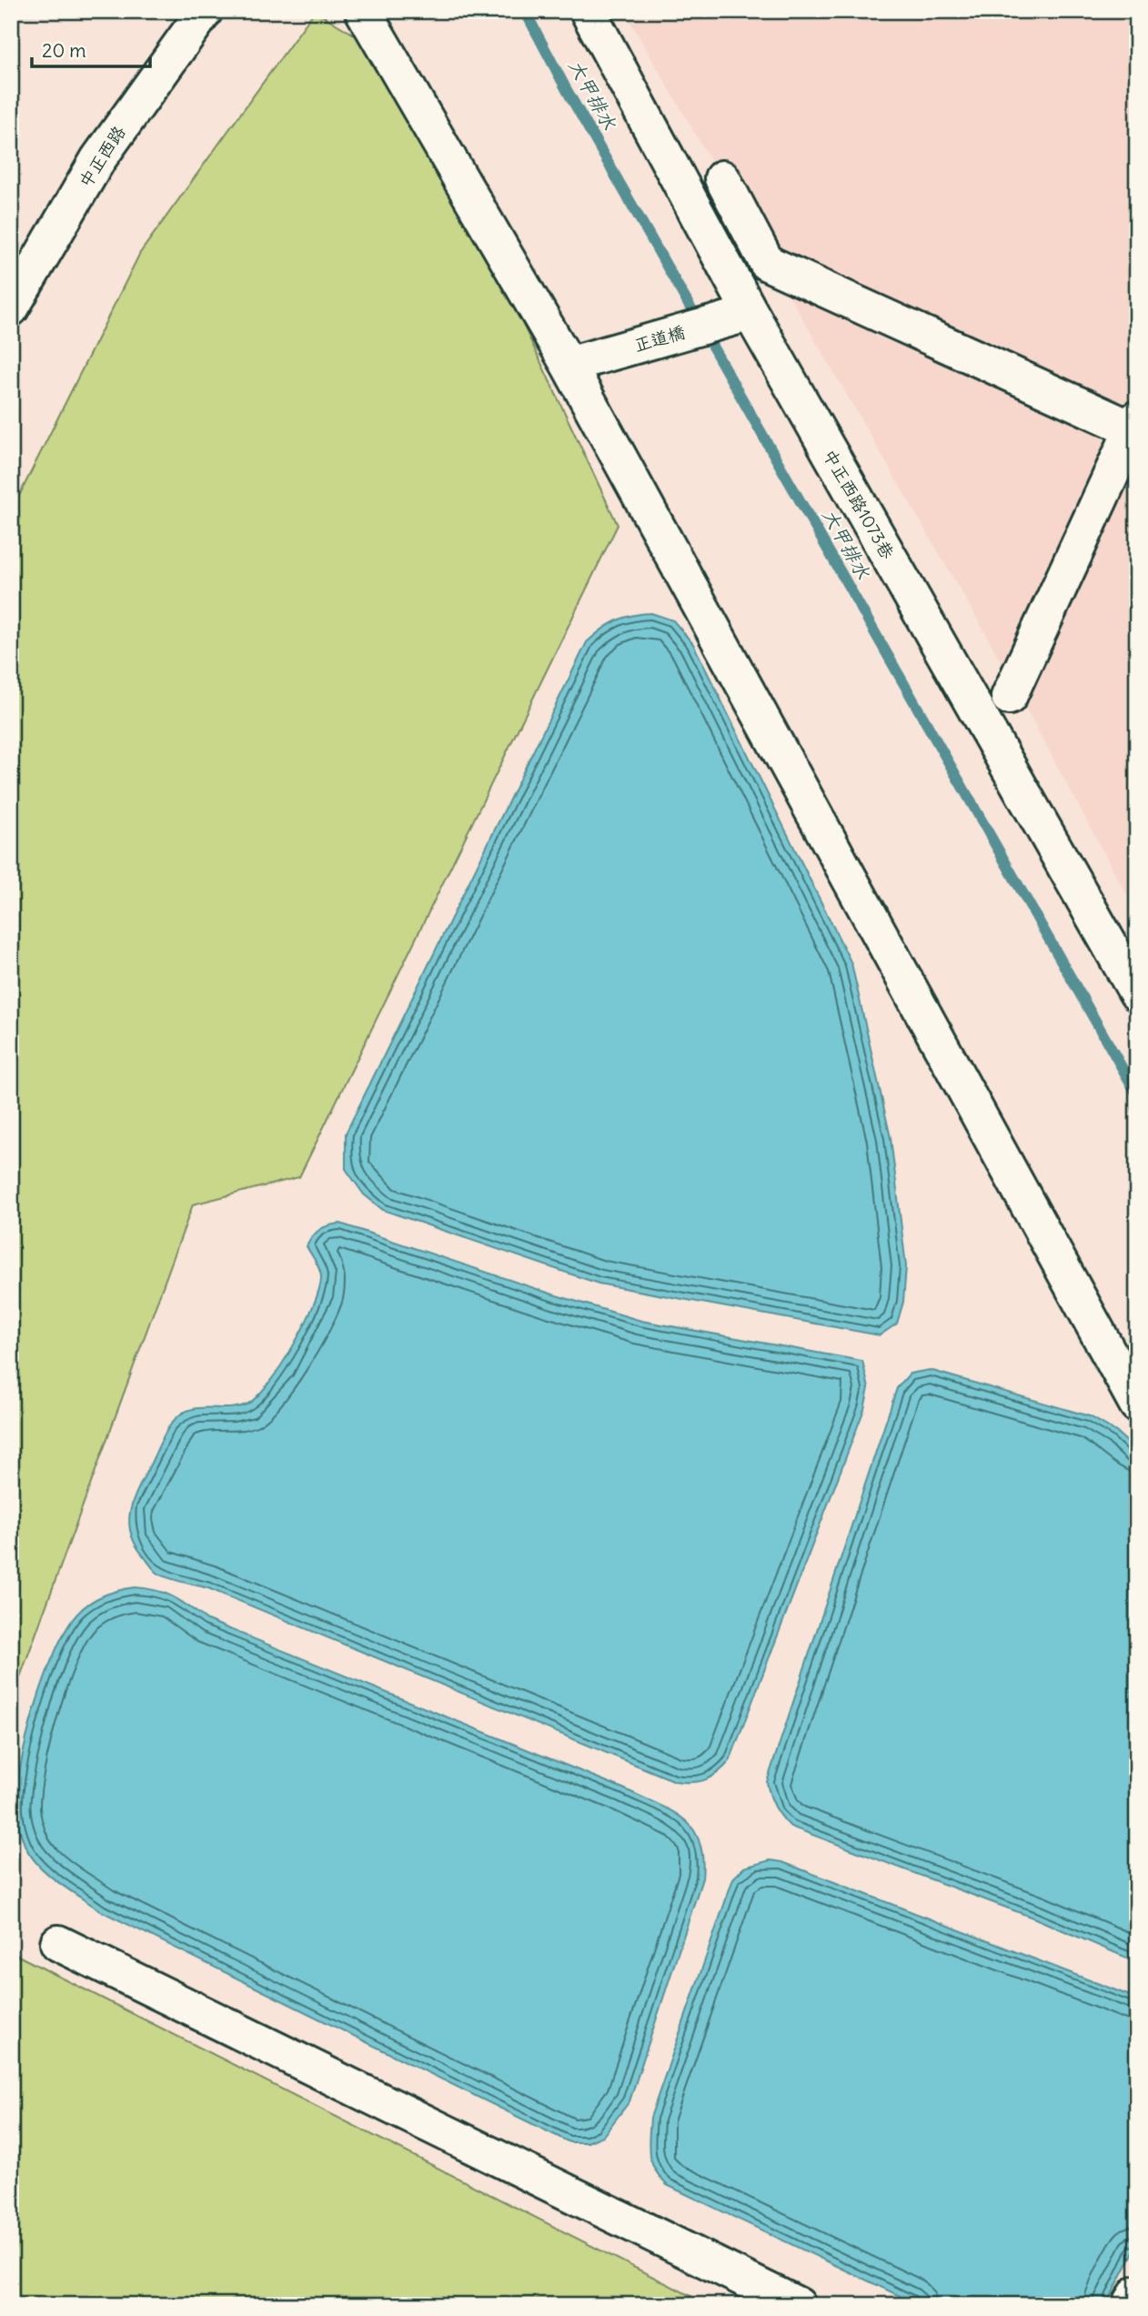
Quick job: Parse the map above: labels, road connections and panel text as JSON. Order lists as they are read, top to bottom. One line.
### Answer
{"streets":{"street":["中正西路","正道橋","中正西路1073巷"]},"crossings":[["正道橋","中正西路1073巷"]],"water":["大甲排水"],"scale_bar":"20 m"}
